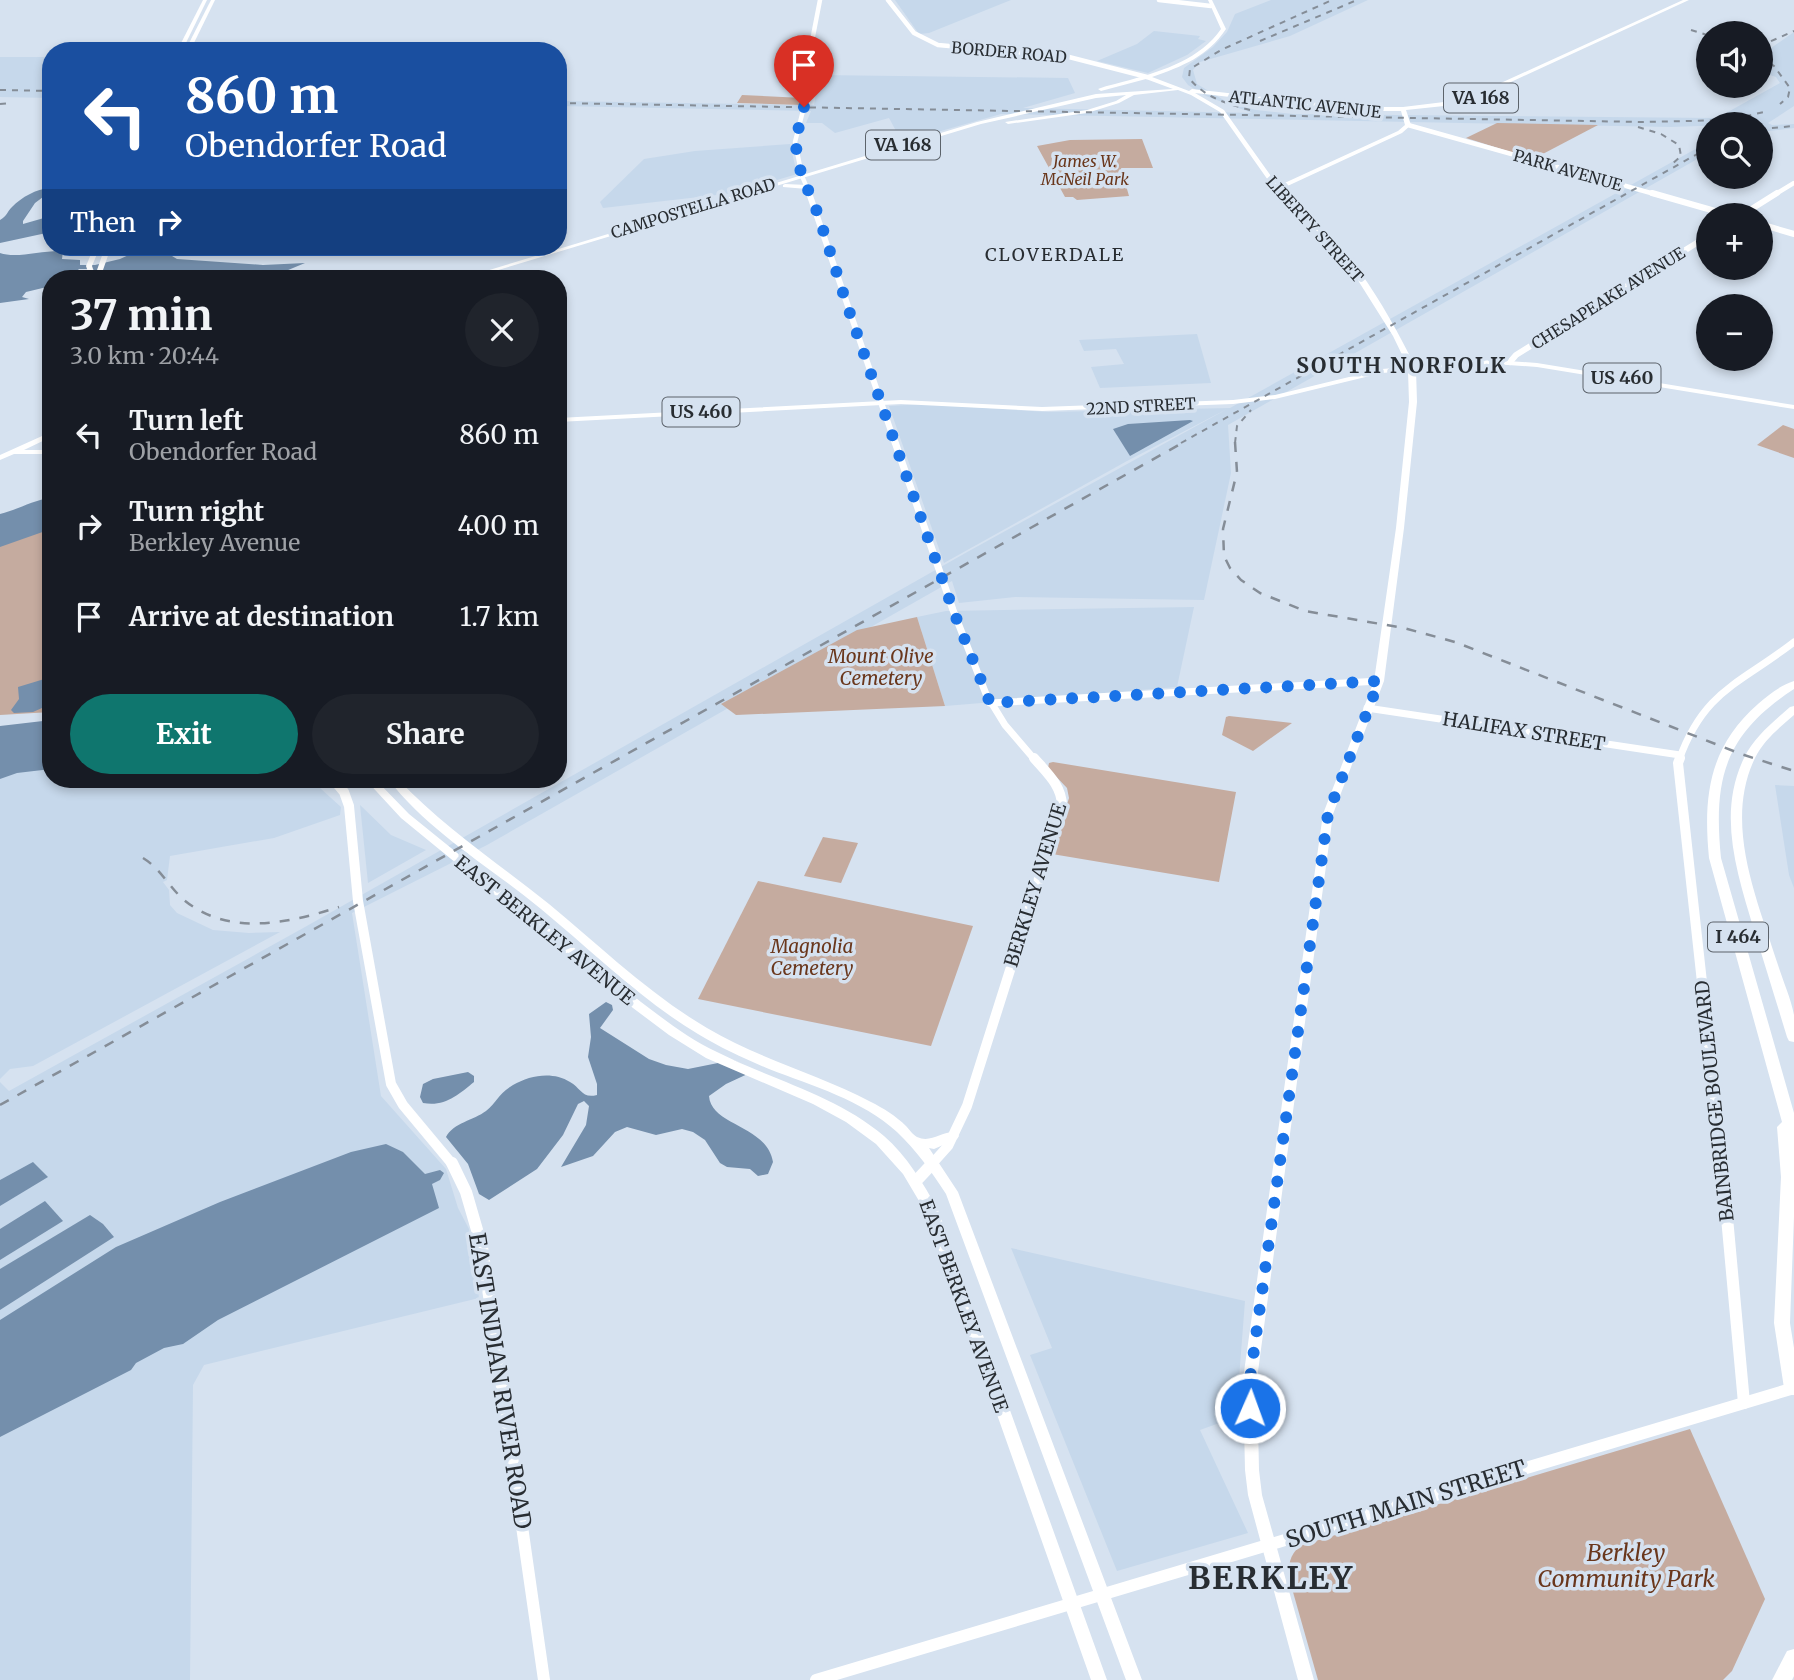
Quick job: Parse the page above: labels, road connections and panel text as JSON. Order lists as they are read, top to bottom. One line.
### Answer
{"streets":{"highway":["I 464"],"main road":["VA 168","ATLANTIC AVENUE","CAMPOSTELLA ROAD","LIBERTY STREET","US 460","22ND STREET","EAST BERKLEY AVENUE"],"street":["BORDER ROAD","PARK AVENUE","CHESAPEAKE AVENUE","HALIFAX STREET","BERKLEY AVENUE","BAINBRIDGE BOULEVARD","EAST INDIAN RIVER ROAD","SOUTH MAIN STREET"]},"crossings":[["BORDER ROAD","LIBERTY STREET"],["VA 168","ATLANTIC AVENUE"],["VA 168","CAMPOSTELLA ROAD"],["VA 168","BERKLEY AVENUE"],["ATLANTIC AVENUE","CAMPOSTELLA ROAD"],["CAMPOSTELLA ROAD","BERKLEY AVENUE"],["LIBERTY STREET","US 460"],["LIBERTY STREET","22ND STREET"],["LIBERTY STREET","HALIFAX STREET"],["LIBERTY STREET","SOUTH MAIN STREET"],["CHESAPEAKE AVENUE","US 460"],["US 460","22ND STREET"],["US 460","BERKLEY AVENUE"],["22ND STREET","BERKLEY AVENUE"],["HALIFAX STREET","BAINBRIDGE BOULEVARD"],["BERKLEY AVENUE","EAST BERKLEY AVENUE"],["EAST BERKLEY AVENUE","SOUTH MAIN STREET"],["BAINBRIDGE BOULEVARD","SOUTH MAIN STREET"]],"districts":["CLOVERDALE","SOUTH NORFOLK","BERKLEY"],"parks":["James W. McNeil Park","Mount Olive Cemetery","Magnolia Cemetery","Berkley Community Park"],"page":{"map_buttons":["+","−"],"turn":["860 m","Obendorfer Road"],"then":"Then","heading":["37 min","3.0 km · 20:44"],"list":[{"name":"Turn left","note":"Obendorfer Road","value":"860 m"},{"name":"Turn right","note":"Berkley Avenue","value":"400 m"},{"name":"Arrive at destination","value":"1.7 km"}],"buttons":["Exit","Share"]}}
